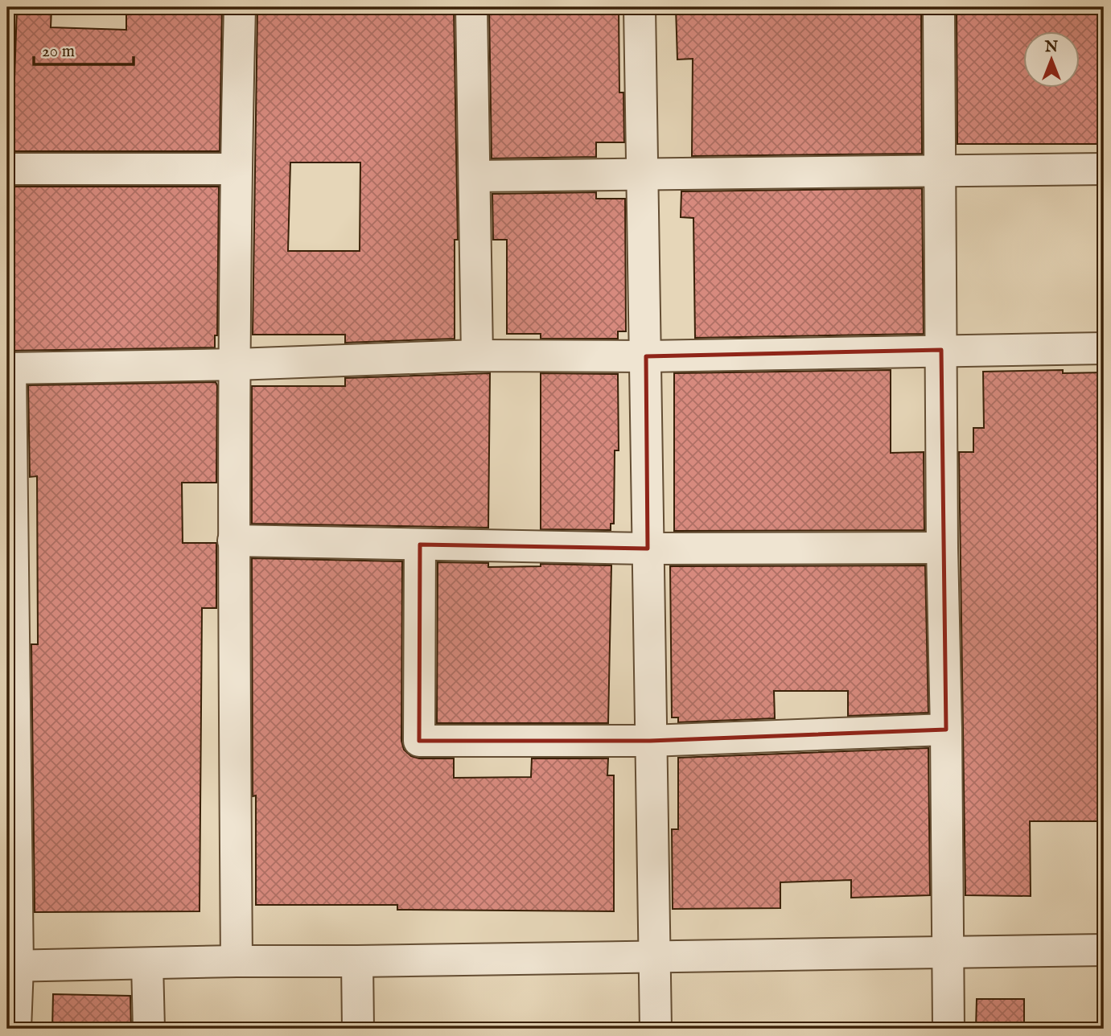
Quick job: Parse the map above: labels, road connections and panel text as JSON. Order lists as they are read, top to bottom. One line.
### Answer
{"scale_bar":"20 m","north":"top"}
